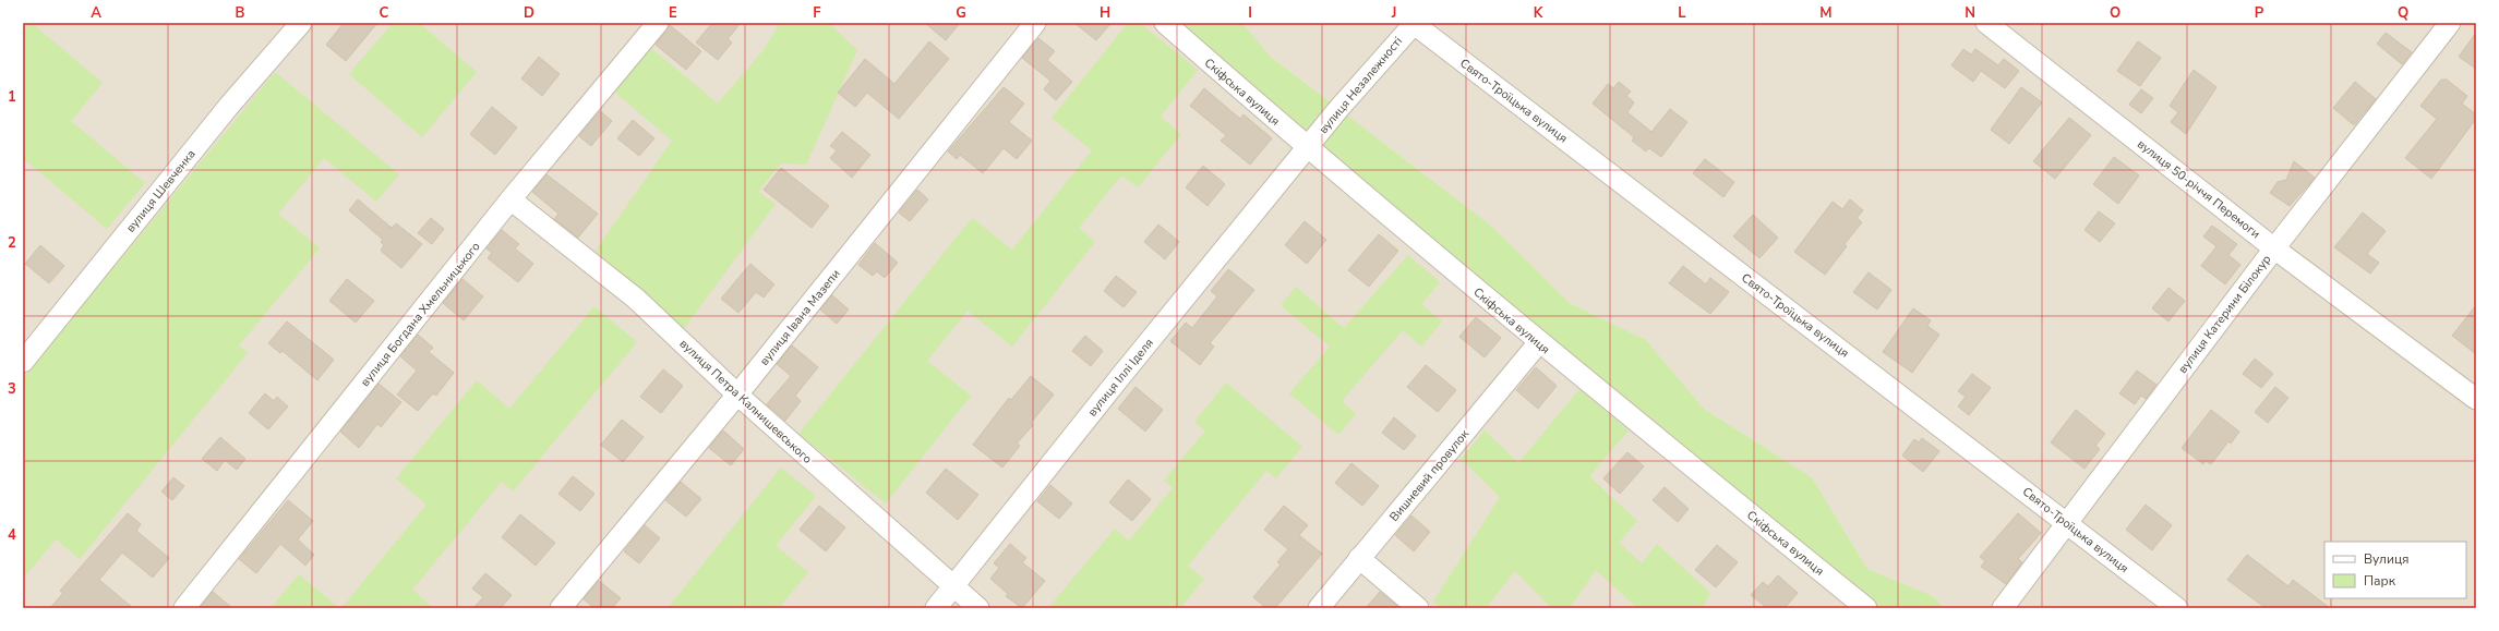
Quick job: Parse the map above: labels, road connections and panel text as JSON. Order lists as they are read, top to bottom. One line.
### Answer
{"streets":{"street":["вулиця Незалежності","Скіфська вулиця","Свято-Троїцька вулиця","вулиця 50-річчя Перемоги","вулиця Шевченка","вулиця Богдана Хмельницького","вулиця Катерини Білокур","вулиця Івана Мазепи","вулиця Іллі Іделя","вулиця Петра Калнишевського","Вишневий провулок"]},"crossings":[["вулиця Незалежності","Скіфська вулиця"],["вулиця Незалежності","Свято-Троїцька вулиця"],["вулиця Незалежності","вулиця Іллі Іделя"],["Скіфська вулиця","вулиця Іллі Іделя"],["Скіфська вулиця","Вишневий провулок"],["Свято-Троїцька вулиця","вулиця Катерини Білокур"],["вулиця 50-річчя Перемоги","вулиця Катерини Білокур"],["вулиця Богдана Хмельницького","вулиця Петра Калнишевського"],["вулиця Івана Мазепи","вулиця Петра Калнишевського"],["вулиця Іллі Іделя","вулиця Петра Калнишевського"]],"legend":["Вулиця","Парк"],"grid":{"columns":["A","B","C","D","E","F","G","H","I","J","K","L","M","N","O","P","Q"],"rows":["1","2","3","4"]}}
